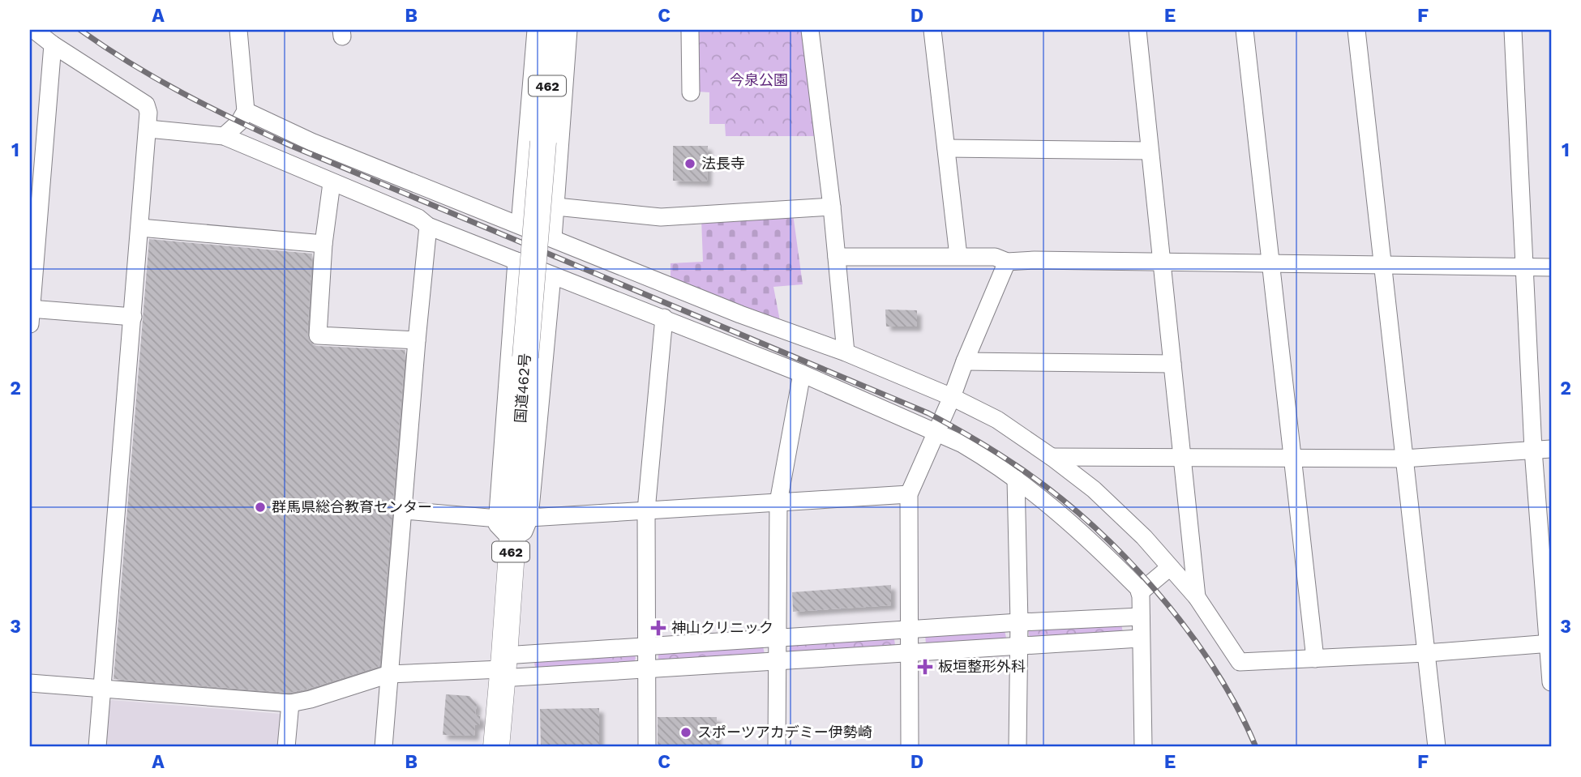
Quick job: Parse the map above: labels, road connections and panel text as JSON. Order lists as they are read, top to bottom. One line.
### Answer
{"streets":{"highway":["462","国道462号"]},"parks":["今泉公園"],"places":{"other":["法長寺","群馬県総合教育センター","スポーツアカデミー伊勢崎"],"health":["神山クリニック","板垣整形外科"]},"grid":{"columns":["A","B","C","D","E","F"],"rows":["1","2","3"]}}
